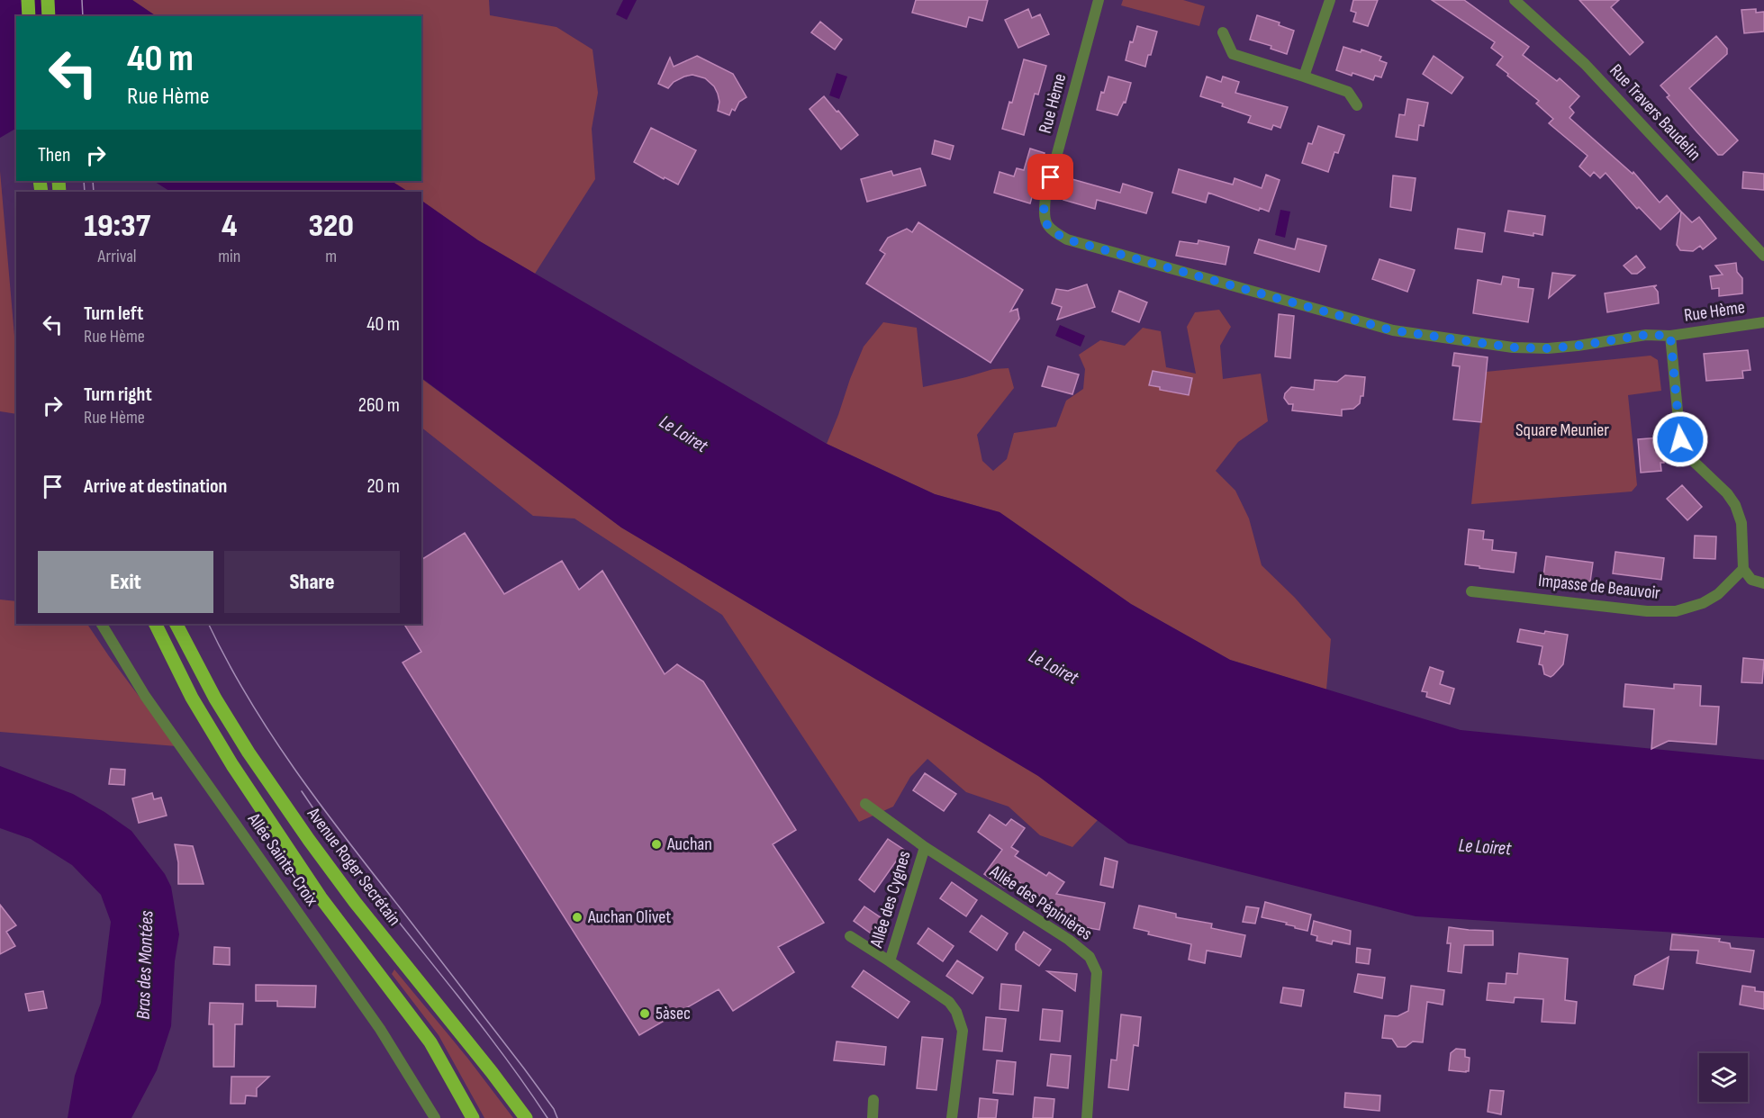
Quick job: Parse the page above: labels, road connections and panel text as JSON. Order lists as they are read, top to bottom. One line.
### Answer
{"streets":{"main road":["Avenue Roger Secrétain"],"street":["Rue Hème","Rue Travers Baudelin","Impasse de Beauvoir","Allée Sainte-Croix","Allée des Cygnes","Allée des Pépinières"]},"crossings":[["Allée des Cygnes","Allée des Pépinières"]],"water":["Le Loiret","Bras des Montées"],"parks":["Square Meunier"],"places":["Auchan","Auchan Olivet","5àsec"],"page":{"turn":["40 m","Rue Hème"],"then":"Then","eta":["19:37","Arrival","4","min","320","m"],"list":[{"name":"Turn left","note":"Rue Hème","value":"40 m"},{"name":"Turn right","note":"Rue Hème","value":"260 m"},{"name":"Arrive at destination","value":"20 m"}],"buttons":["Exit","Share"]}}
